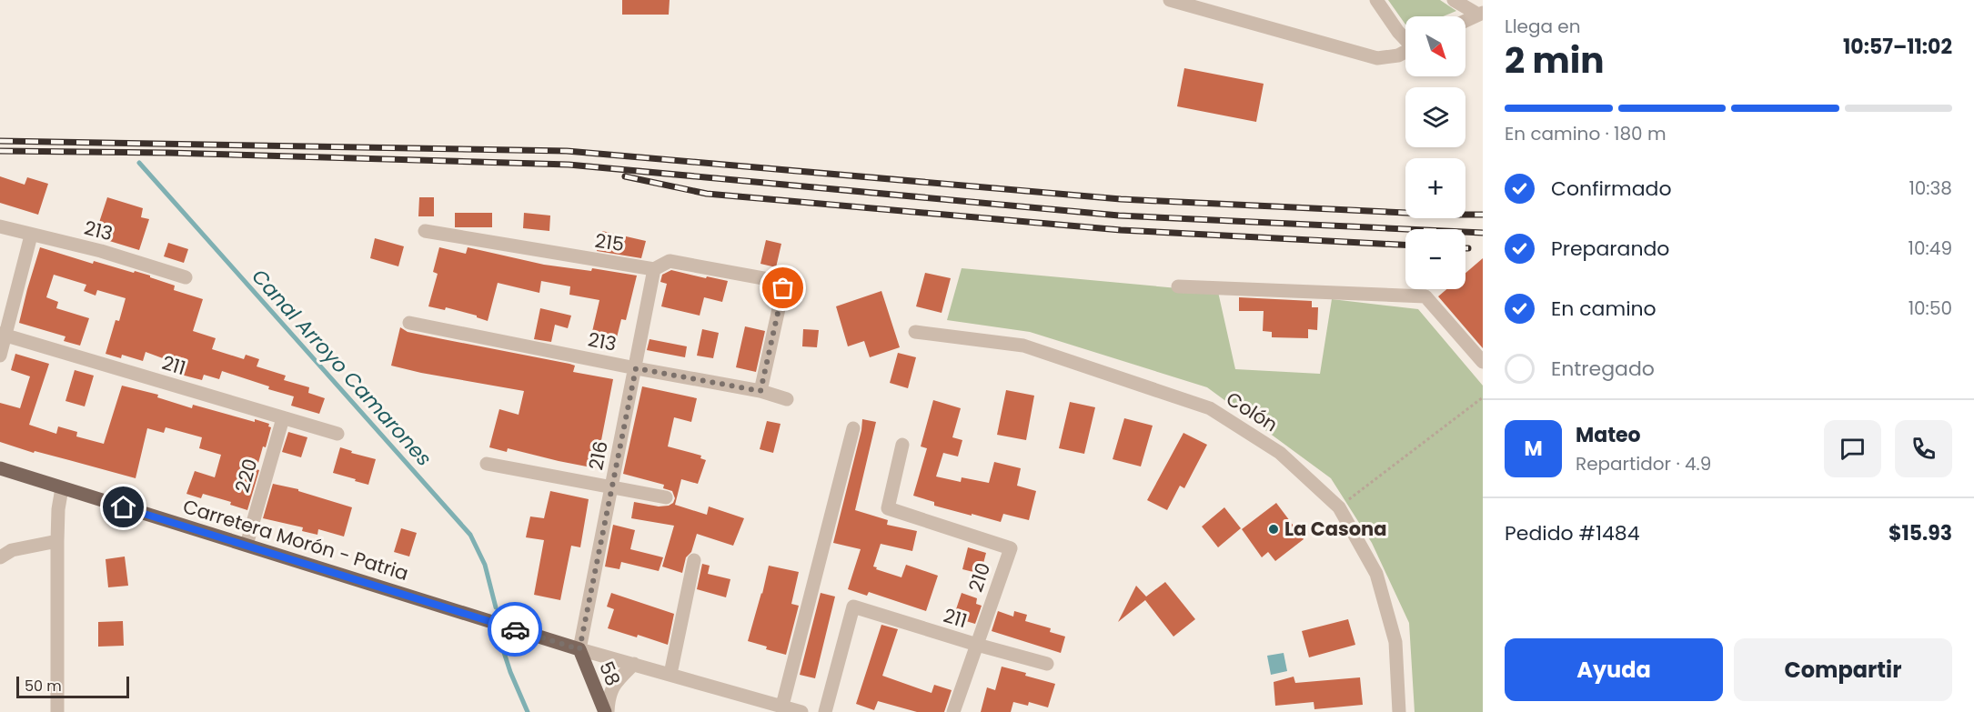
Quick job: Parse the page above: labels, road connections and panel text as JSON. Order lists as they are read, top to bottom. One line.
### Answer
{"streets":{"main road":["Carretera Morón - Patria","58"],"street":["213","215","211","Colón","216","220","210"]},"crossings":[["213","215"],["213","216"],["215","216"],["211","220"],["211","210"],["216","Carretera Morón - Patria"],["216","58"],["220","Carretera Morón - Patria"],["Carretera Morón - Patria","58"]],"water":["Canal Arroyo Camarones"],"places":["La Casona"],"scale_bar":"50 m","north":"bottom right","page":{"heading":["2 min","Llega en","10:57–11:02"],"panel":["Mateo","Repartidor · 4.9","Pedido #1484","$15.93"],"map_buttons":["+","−"],"bar":"En camino · 180 m","list":[["Confirmado","10:38"],["Preparando","10:49"],["En camino","10:50"],"Entregado"],"round":"M","buttons":["Ayuda","Compartir"],"scale":"50 m"}}
